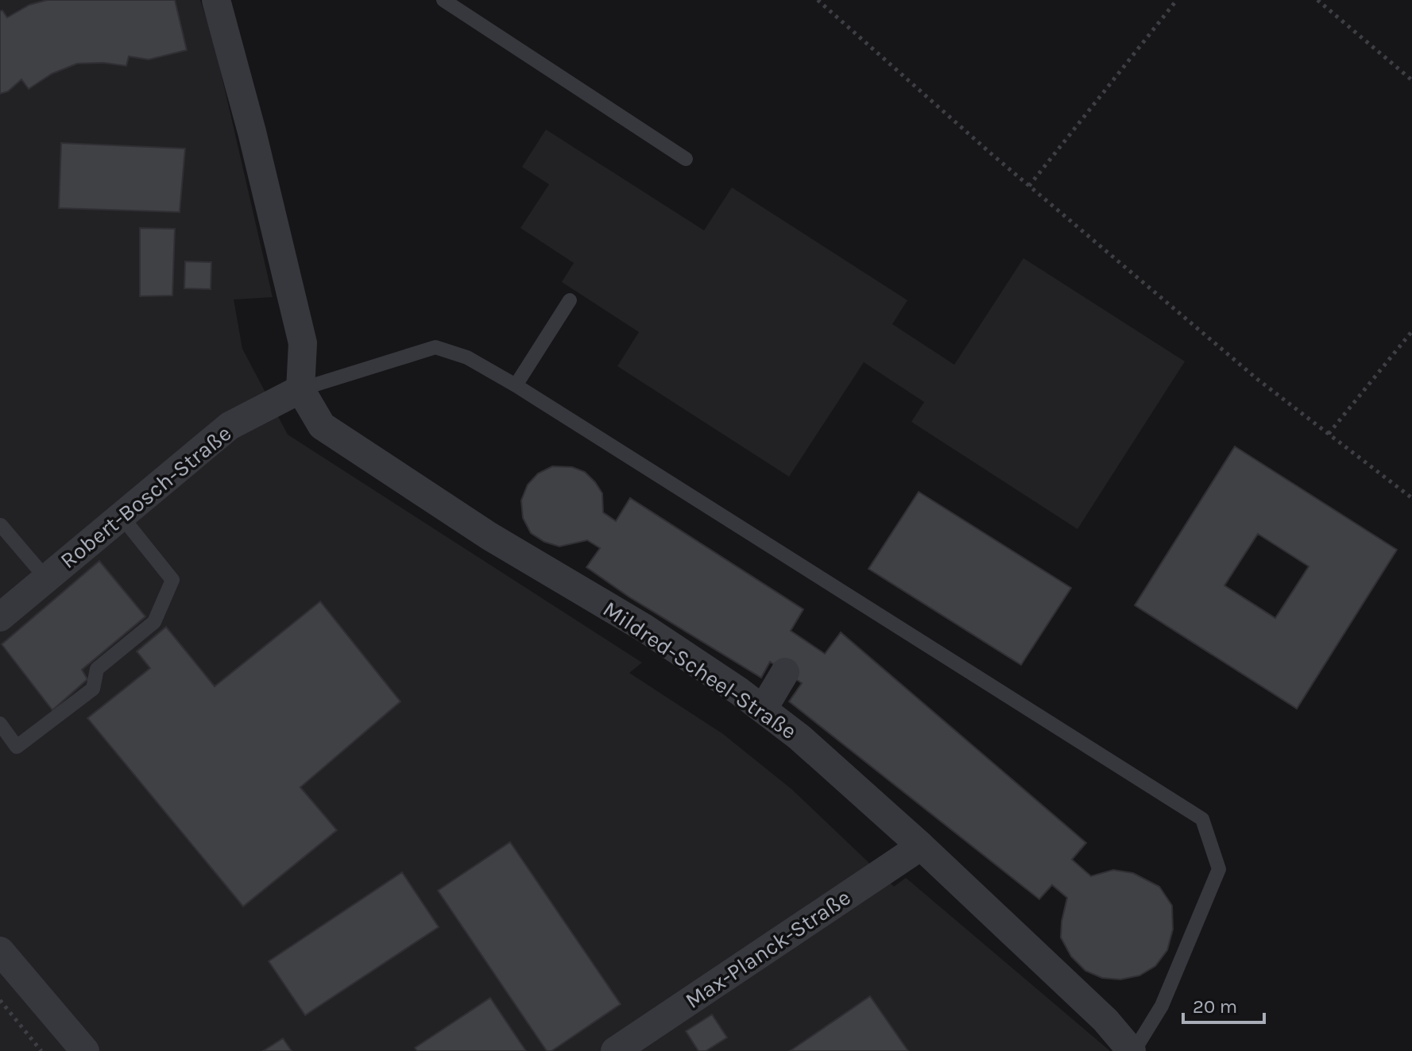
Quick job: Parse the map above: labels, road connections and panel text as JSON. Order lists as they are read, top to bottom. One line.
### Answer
{"streets":{"street":["Robert-Bosch-Straße","Mildred-Scheel-Straße","Max-Planck-Straße"]},"crossings":[["Robert-Bosch-Straße","Mildred-Scheel-Straße"],["Mildred-Scheel-Straße","Max-Planck-Straße"]],"scale_bar":"20 m"}
